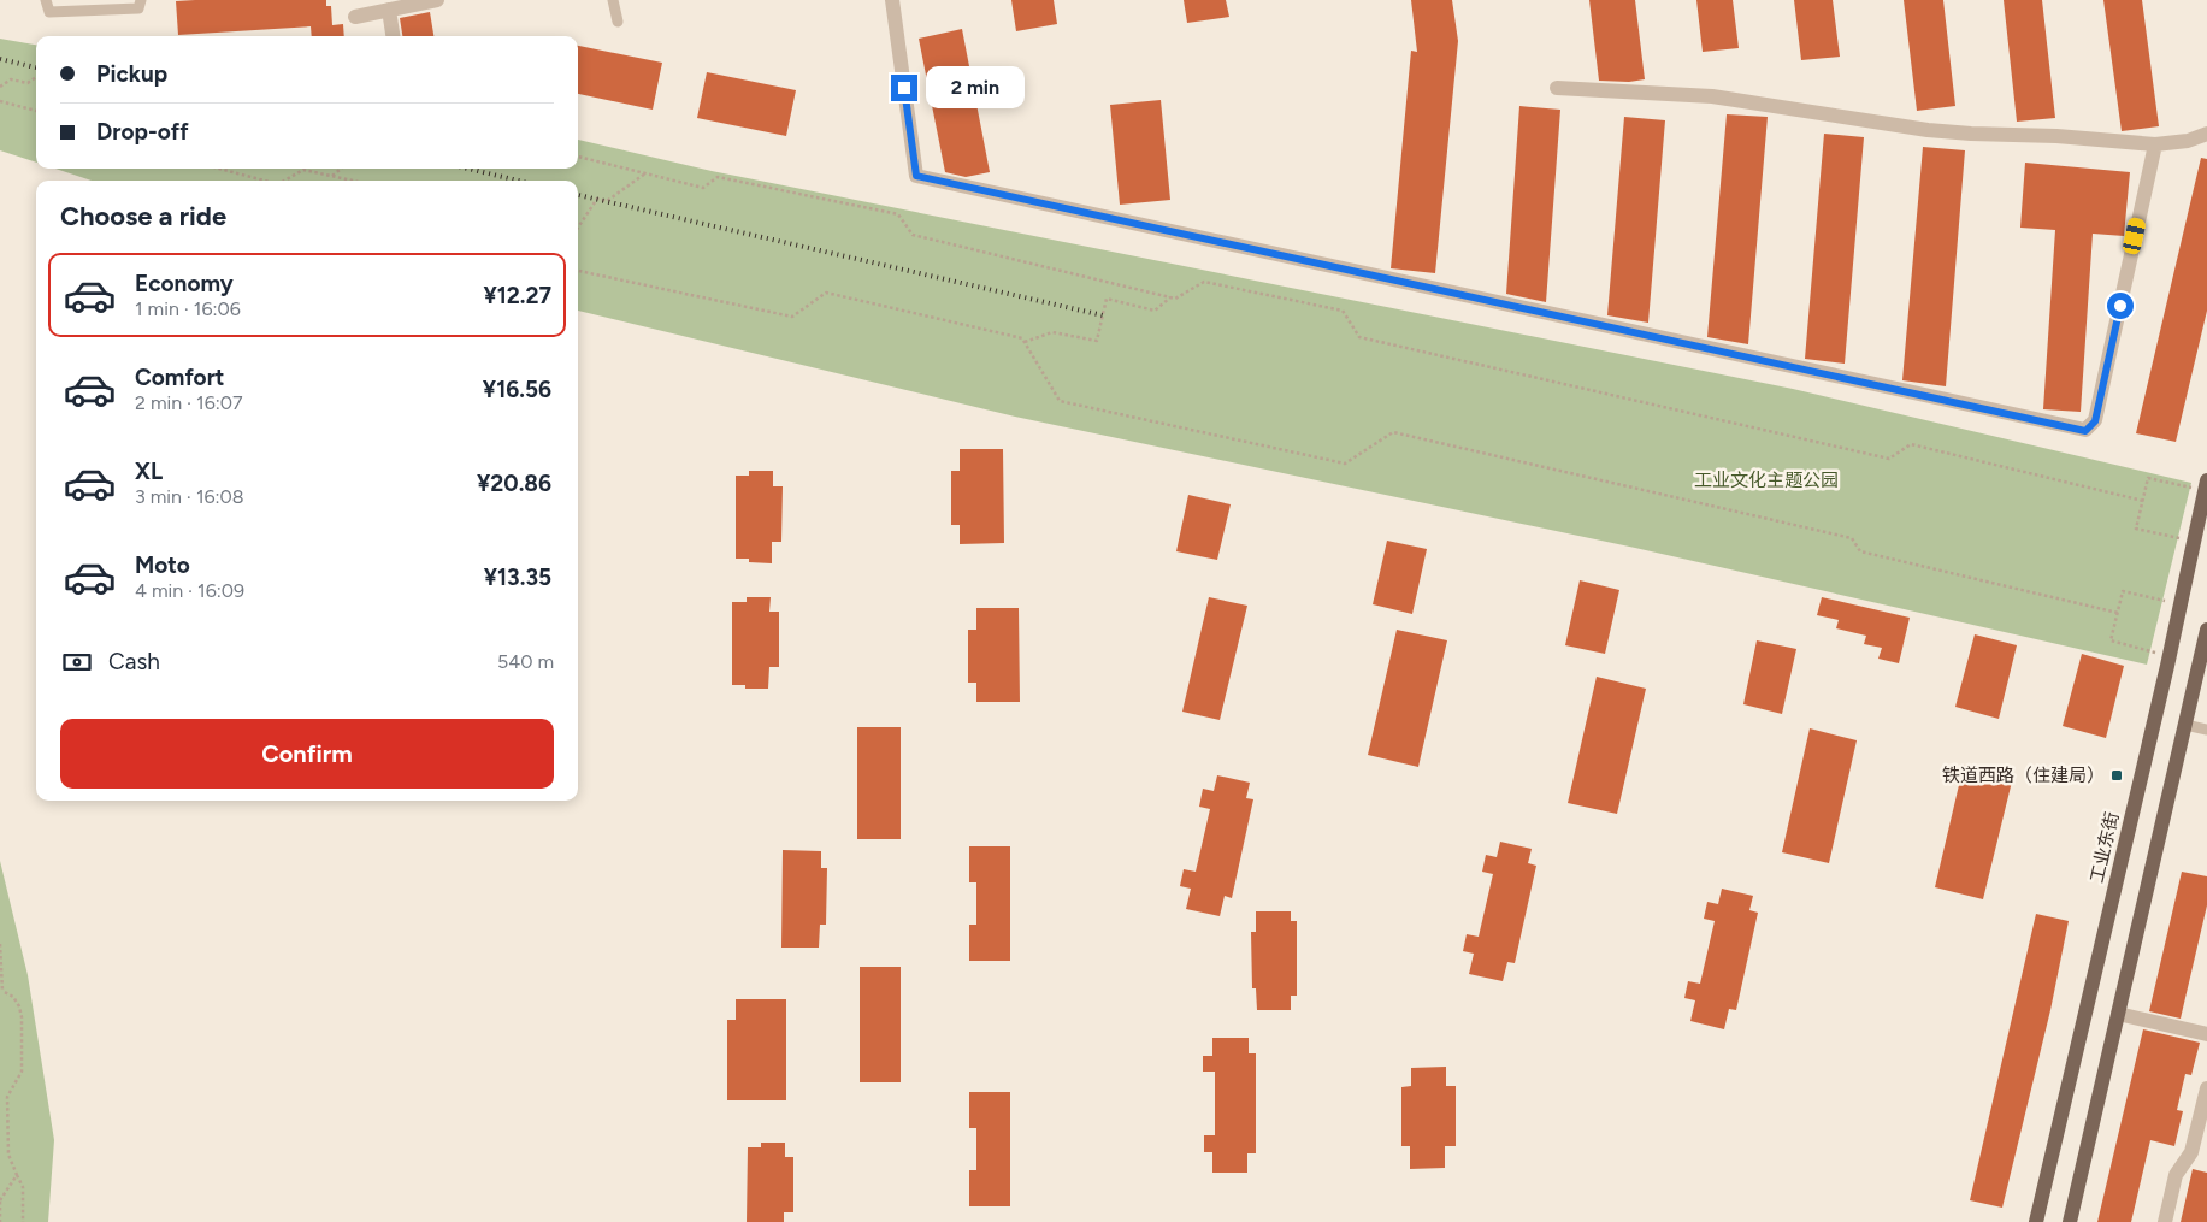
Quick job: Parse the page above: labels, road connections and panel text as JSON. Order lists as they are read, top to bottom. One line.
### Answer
{"streets":{"main road":["工业东街"]},"parks":["工业文化主题公园"],"places":{"transit":["铁道西路（住建局）"]},"page":{"banner":["Pickup","Drop-off"],"bubble":"2 min","heading":"Choose a ride","list":[{"name":"Economy","note":"1 min · 16:06","value":"¥12.27"},{"name":"Comfort","note":"2 min · 16:07","value":"¥16.56"},{"name":"XL","note":"3 min · 16:08","value":"¥20.86"},{"name":"Moto","note":"4 min · 16:09","value":"¥13.35"}],"pay":["Cash","540 m"],"buttons":"Confirm"}}
